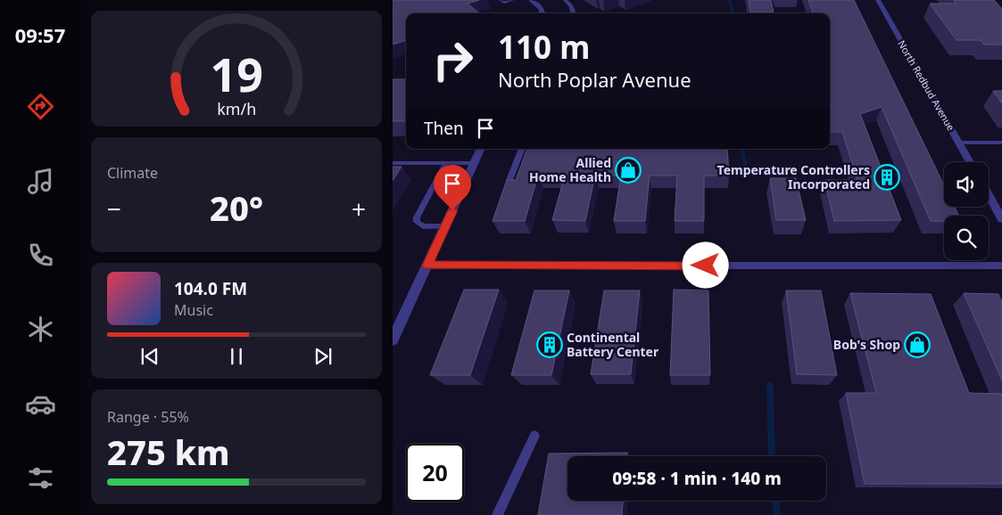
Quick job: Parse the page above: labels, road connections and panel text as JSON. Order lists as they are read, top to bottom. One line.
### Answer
{"streets":{"street":["North Redbud Avenue"]},"places":{"shop":["Allied Home Health","Bob's Shop"],"building":["Temperature Controllers Incorporated","Continental Battery Center"]},"page":{"tabs":"09:57","turn":["110 m","North Poplar Avenue"],"then":"Then","tile":["Climate",["Range · 55%","275 km"]],"heat":["−","20°","+"],"song":["104.0 FM","Music"],"limit":"20","trip":"09:58 · 1 min · 140 m","gauge":["19","km/h"]}}
